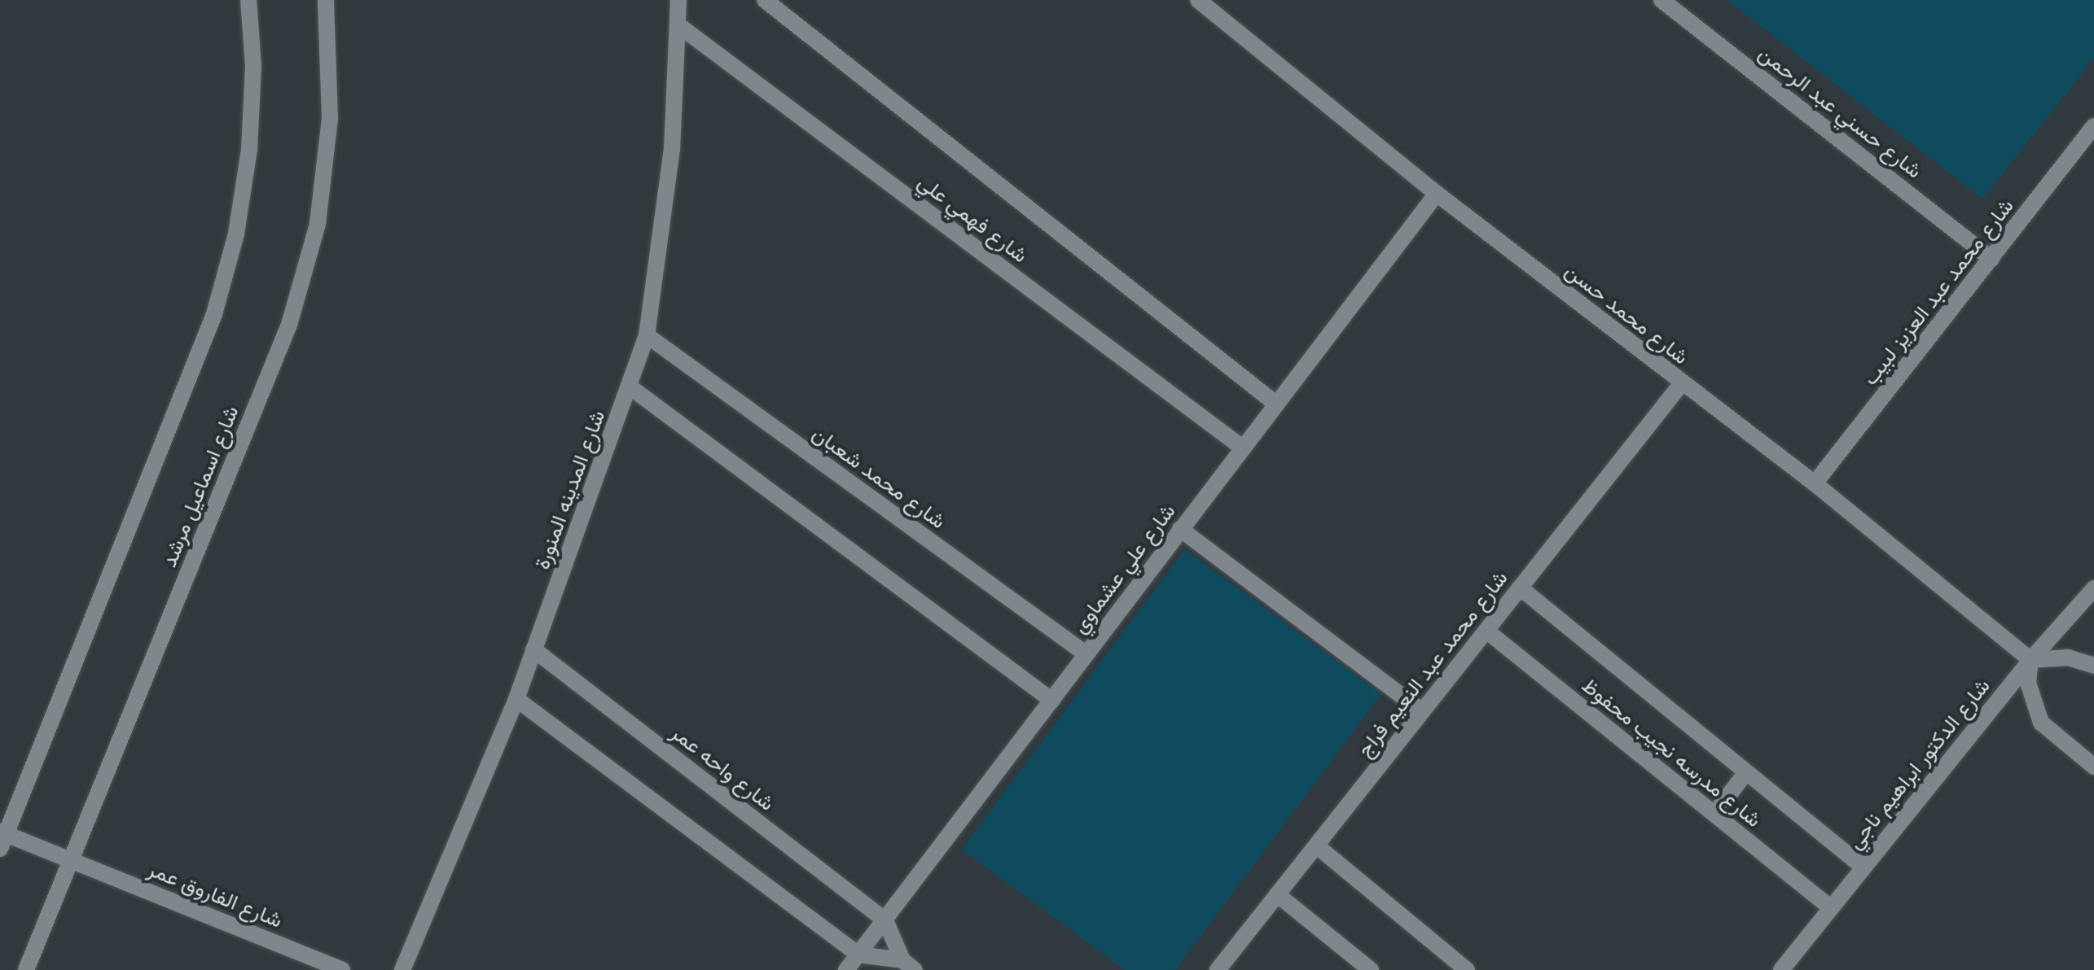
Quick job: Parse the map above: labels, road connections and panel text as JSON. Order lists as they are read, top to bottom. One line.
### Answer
{"streets":{"street":["شارع حسني عبد الرحمن","شارع فهمي علي","شارع محمد عبد العزيز لبيب","شارع محمد حسن","شارع محمد شعبان","شارع اسماعيل مرشد","شارع المدينه المنورة","شارع علي عشماوي","شارع محمد عبد النعيم فراج","شارع مدرسه نجيب محفوظ","شارع الدكتور ابراهيم ناجي","شارع واحه عمر","شارع الفاروق عمر"]},"crossings":[["شارع حسني عبد الرحمن","شارع محمد عبد العزيز لبيب"],["شارع فهمي علي","شارع المدينه المنورة"],["شارع فهمي علي","شارع علي عشماوي"],["شارع محمد عبد العزيز لبيب","شارع محمد حسن"],["شارع محمد حسن","شارع علي عشماوي"],["شارع محمد حسن","شارع محمد عبد النعيم فراج"],["شارع محمد حسن","شارع الدكتور ابراهيم ناجي"],["شارع محمد شعبان","شارع المدينه المنورة"],["شارع محمد شعبان","شارع علي عشماوي"],["شارع اسماعيل مرشد","شارع الفاروق عمر"],["شارع المدينه المنورة","شارع واحه عمر"],["شارع علي عشماوي","شارع واحه عمر"],["شارع محمد عبد النعيم فراج","شارع مدرسه نجيب محفوظ"],["شارع مدرسه نجيب محفوظ","شارع الدكتور ابراهيم ناجي"]]}
